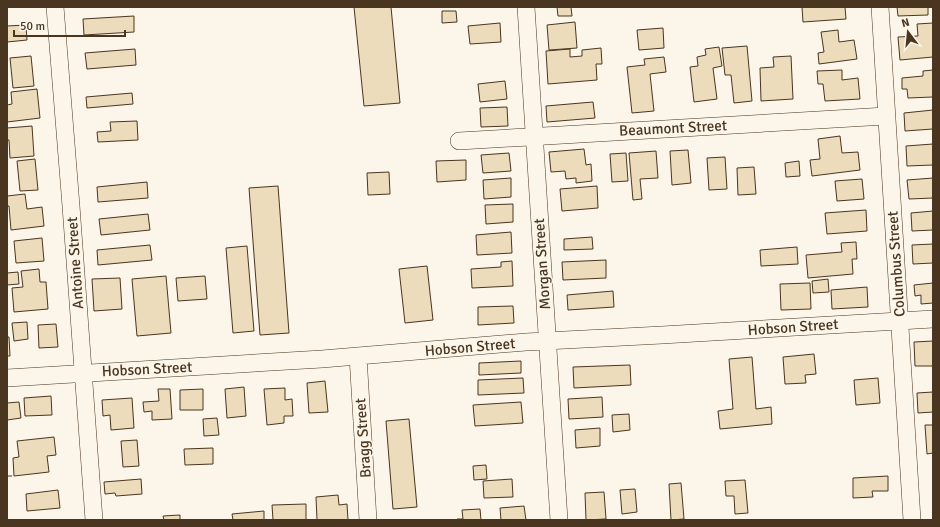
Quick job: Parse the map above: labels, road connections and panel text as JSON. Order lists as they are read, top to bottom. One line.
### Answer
{"streets":{"street":["Beaumont Street","Antoine Street","Morgan Street","Columbus Street","Hobson Street","Bragg Street"]},"crossings":[["Beaumont Street","Morgan Street"],["Beaumont Street","Columbus Street"],["Antoine Street","Hobson Street"],["Morgan Street","Hobson Street"],["Columbus Street","Hobson Street"],["Hobson Street","Bragg Street"]],"scale_bar":"50 m","north":"top"}
